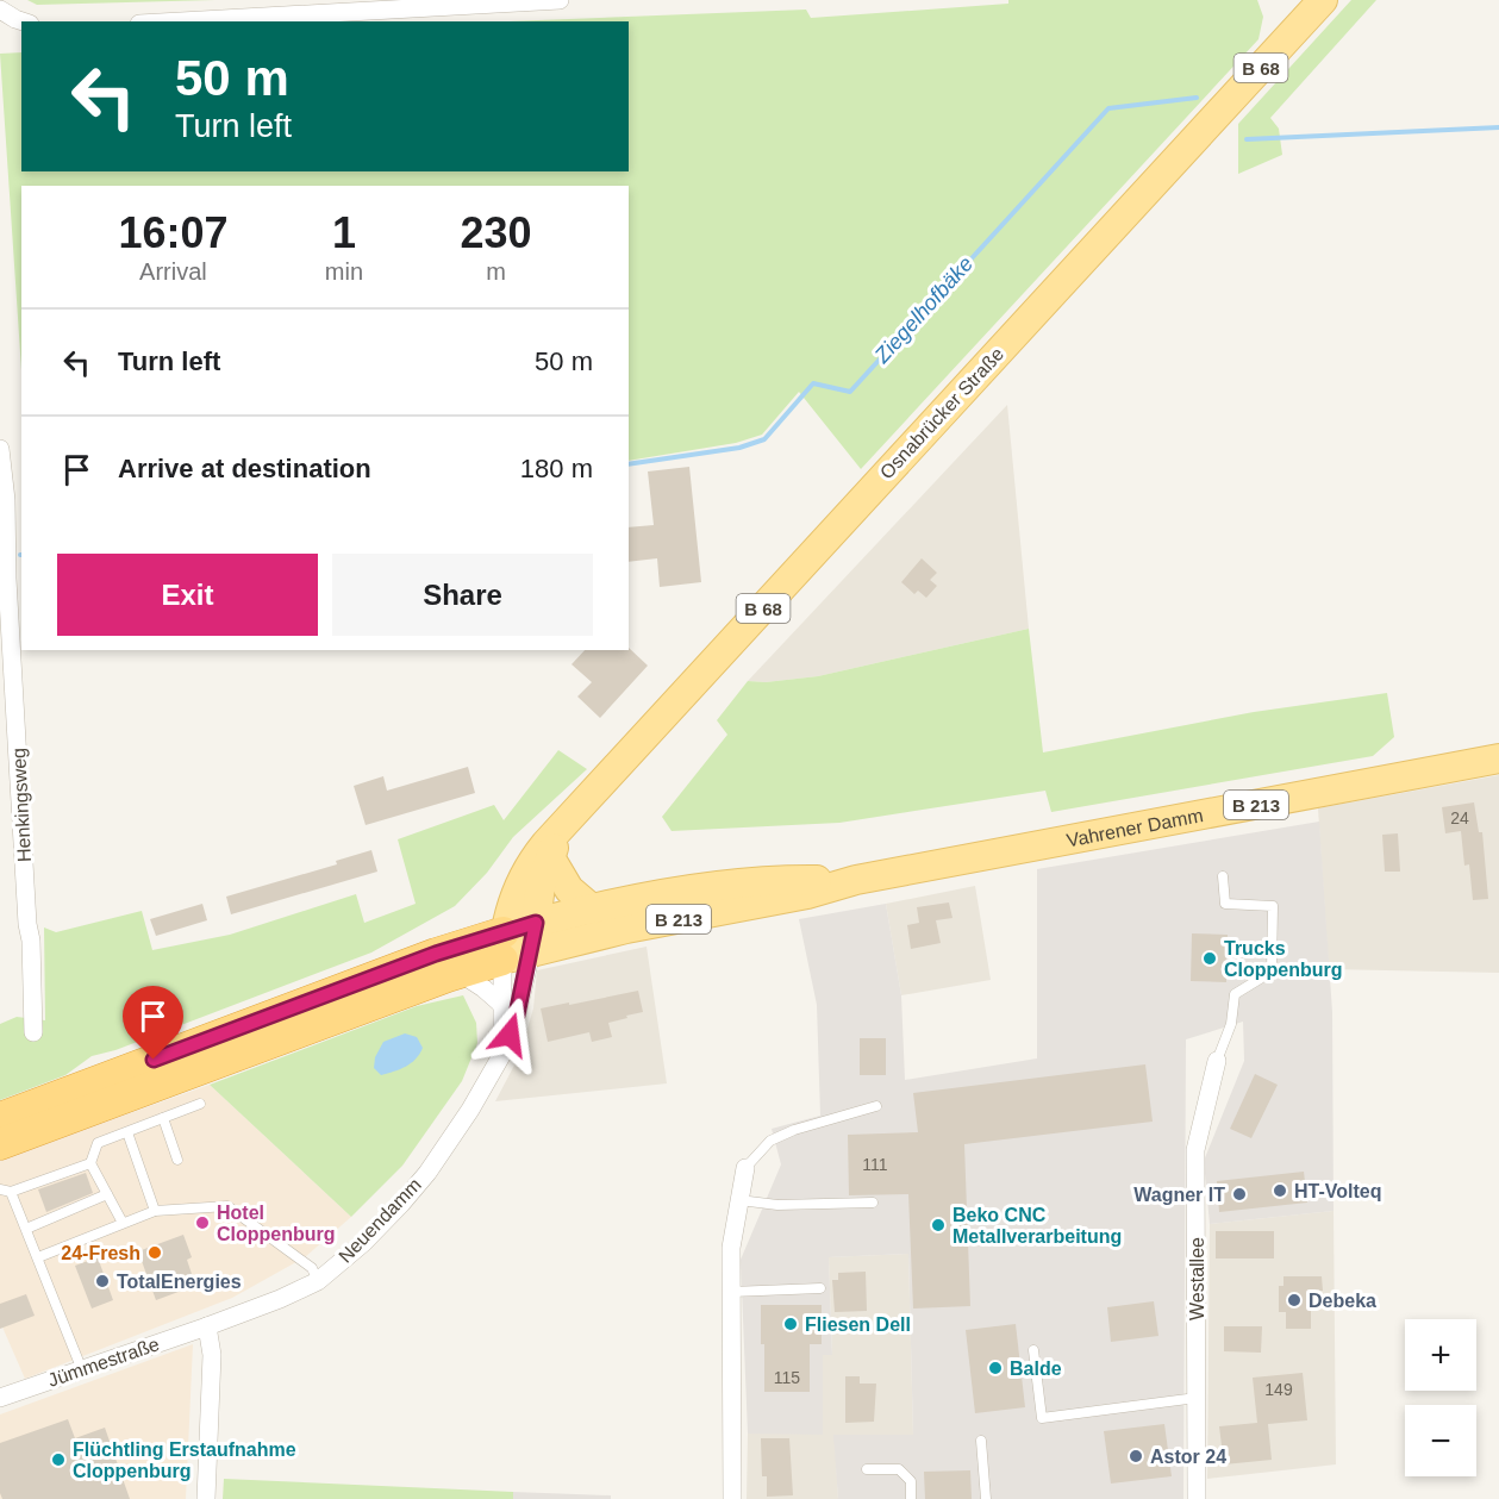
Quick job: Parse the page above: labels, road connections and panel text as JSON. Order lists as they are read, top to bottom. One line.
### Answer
{"streets":{"highway":["B 213"],"main road":["B 68","Osnabrücker Straße","Vahrener Damm"],"street":["Henkingsweg","Neuendamm","Westallee","Jümmestraße"]},"crossings":[["Osnabrücker Straße","B 213"],["Osnabrücker Straße","Vahrener Damm"],["Osnabrücker Straße","Neuendamm"],["B 213","Vahrener Damm"],["B 213","Neuendamm"],["Vahrener Damm","Neuendamm"],["Neuendamm","Jümmestraße"]],"water":["Ziegelhofbäke"],"places":["Trucks Cloppenburg","HT-Volteq","Wagner IT","Hotel Cloppenburg","Beko CNC Metallverarbeitung","24-Fresh","TotalEnergies","Debeka","Fliesen Dell","Balde","Astor 24","Flüchtling Erstaufnahme Cloppenburg"],"house_numbers":["24","111","115","149"],"page":{"turn":["50 m","Turn left"],"eta":["16:07","Arrival","1","min","230","m"],"list":[{"name":"Turn left","value":"50 m"},{"name":"Arrive at destination","value":"180 m"}],"buttons":["Exit","Share"],"map_buttons":["+","−"]}}
